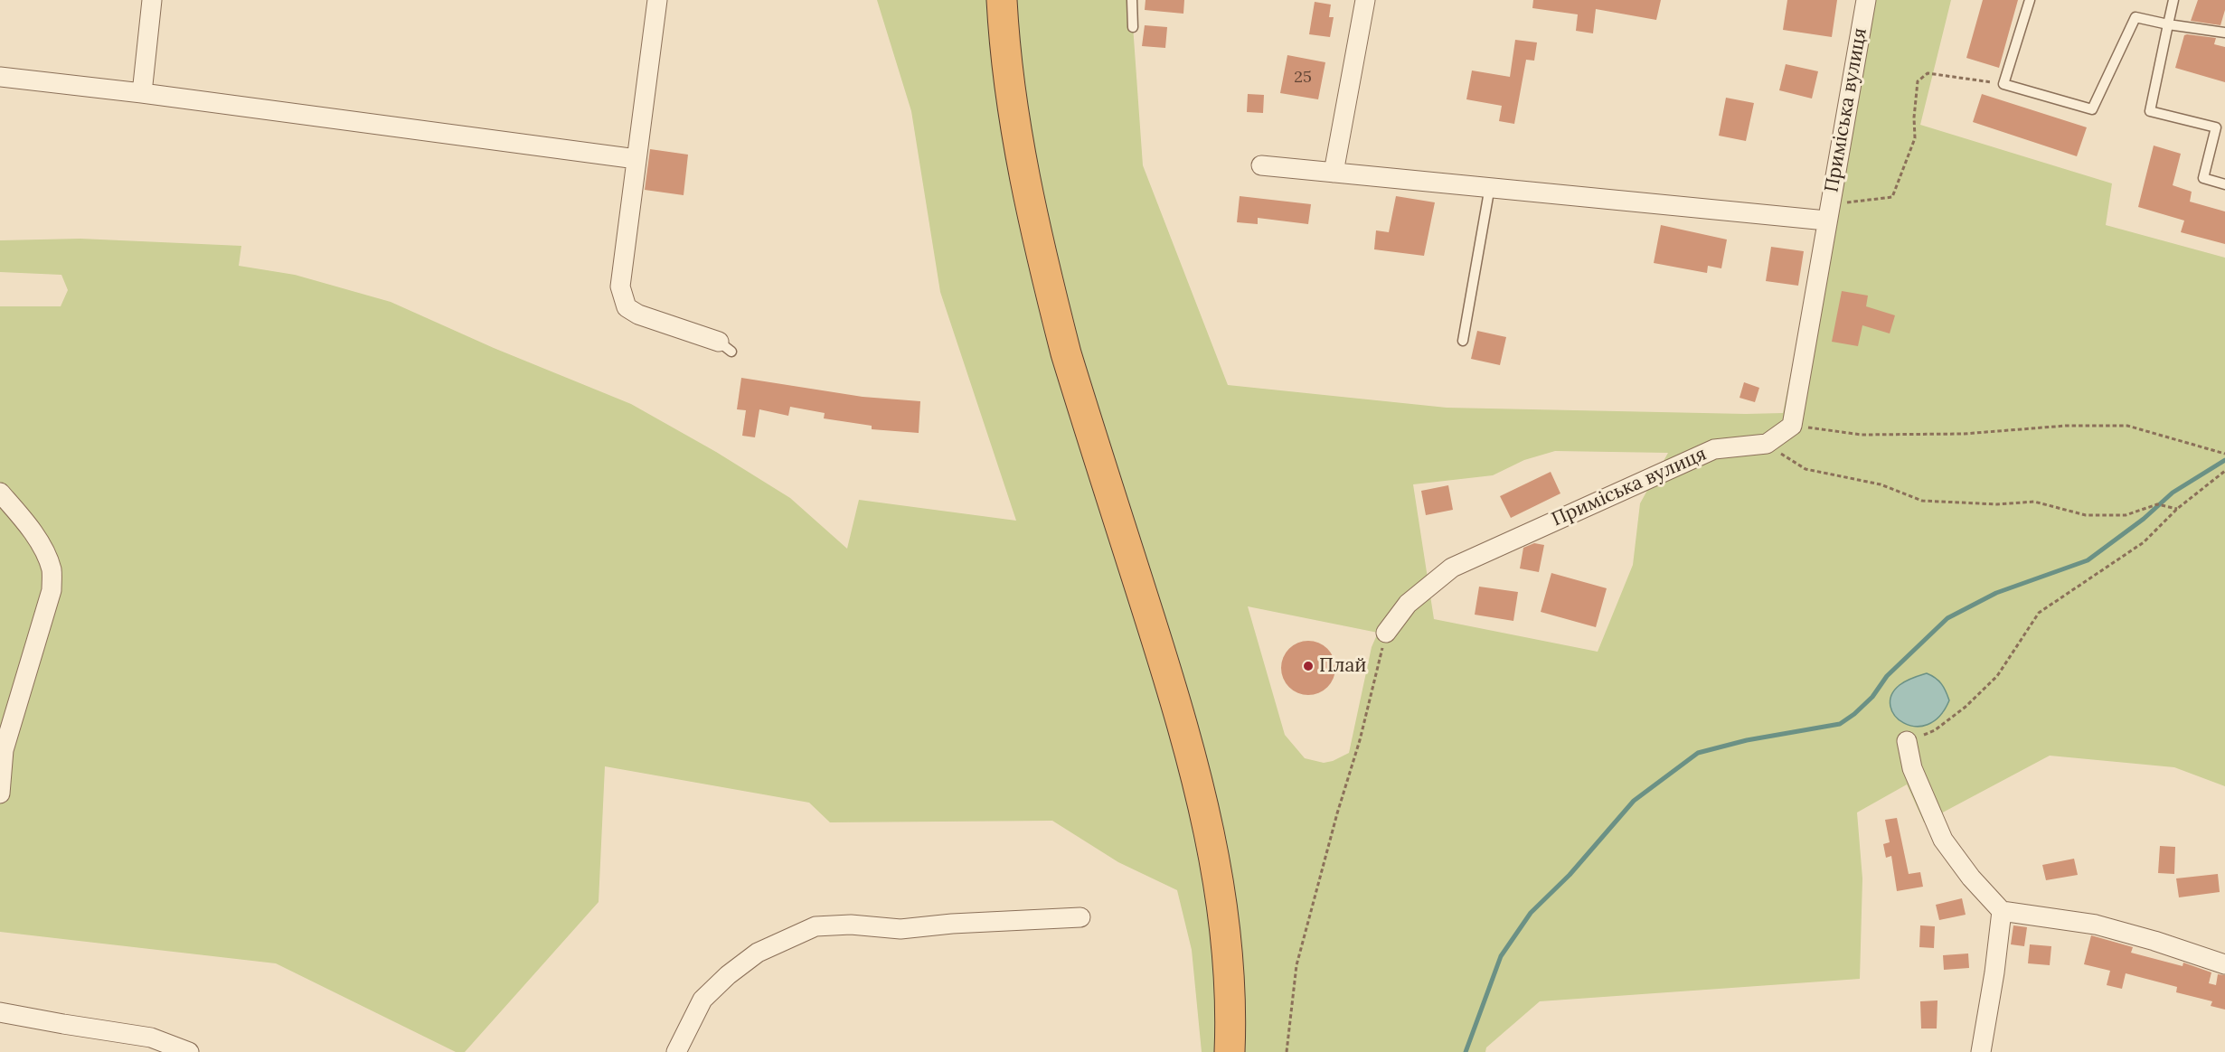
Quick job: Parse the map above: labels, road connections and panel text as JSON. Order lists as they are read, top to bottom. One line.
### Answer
{"streets":{"street":["Приміська вулиця"]},"places":["Плай"],"house_numbers":["25"]}
